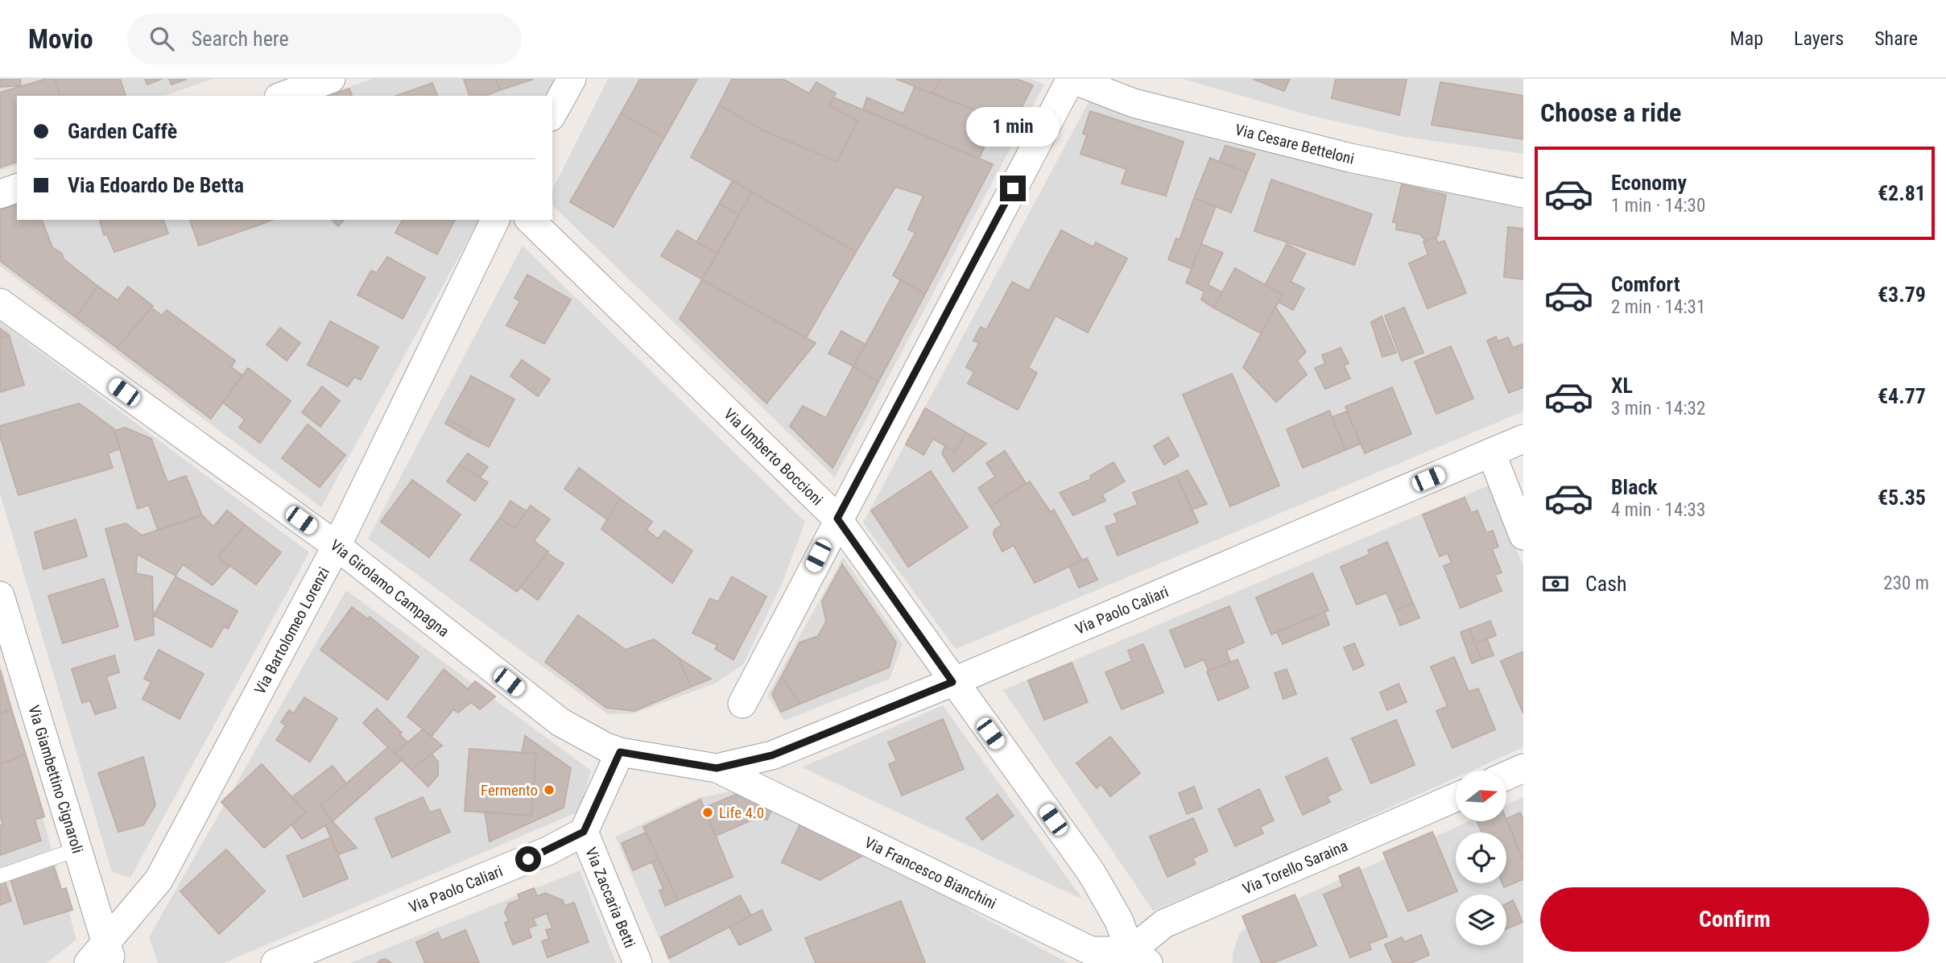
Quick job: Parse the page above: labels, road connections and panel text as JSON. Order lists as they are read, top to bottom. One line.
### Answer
{"streets":{"street":["Via Cesare Betteloni","Via Umberto Boccioni","Via Girolamo Campagna","Via Paolo Caliari","Via Bartolomeo Lorenzi","Via Giambettino Cignaroli","Via Torello Saraina","Via Francesco Bianchini","Via Zaccaria Betti"]},"crossings":[["Via Umberto Boccioni","Via Paolo Caliari"],["Via Umberto Boccioni","Via Torello Saraina"],["Via Umberto Boccioni","Via Francesco Bianchini"],["Via Girolamo Campagna","Via Paolo Caliari"],["Via Girolamo Campagna","Via Bartolomeo Lorenzi"],["Via Girolamo Campagna","Via Francesco Bianchini"],["Via Paolo Caliari","Via Francesco Bianchini"],["Via Paolo Caliari","Via Zaccaria Betti"],["Via Bartolomeo Lorenzi","Via Giambettino Cignaroli"],["Via Torello Saraina","Via Francesco Bianchini"]],"places":["Fermento","Life 4.0"],"north":"right","page":{"header":"Movio","search":"Search here","nav":["Map","Layers","Share"],"heading":"Choose a ride","banner":["Garden Caffè","Via Edoardo De Betta"],"bubble":"1 min","list":[{"name":"Economy","note":"1 min · 14:30","value":"€2.81"},{"name":"Comfort","note":"2 min · 14:31","value":"€3.79"},{"name":"XL","note":"3 min · 14:32","value":"€4.77"},{"name":"Black","note":"4 min · 14:33","value":"€5.35"}],"pay":["Cash","230 m"],"buttons":"Confirm"}}
